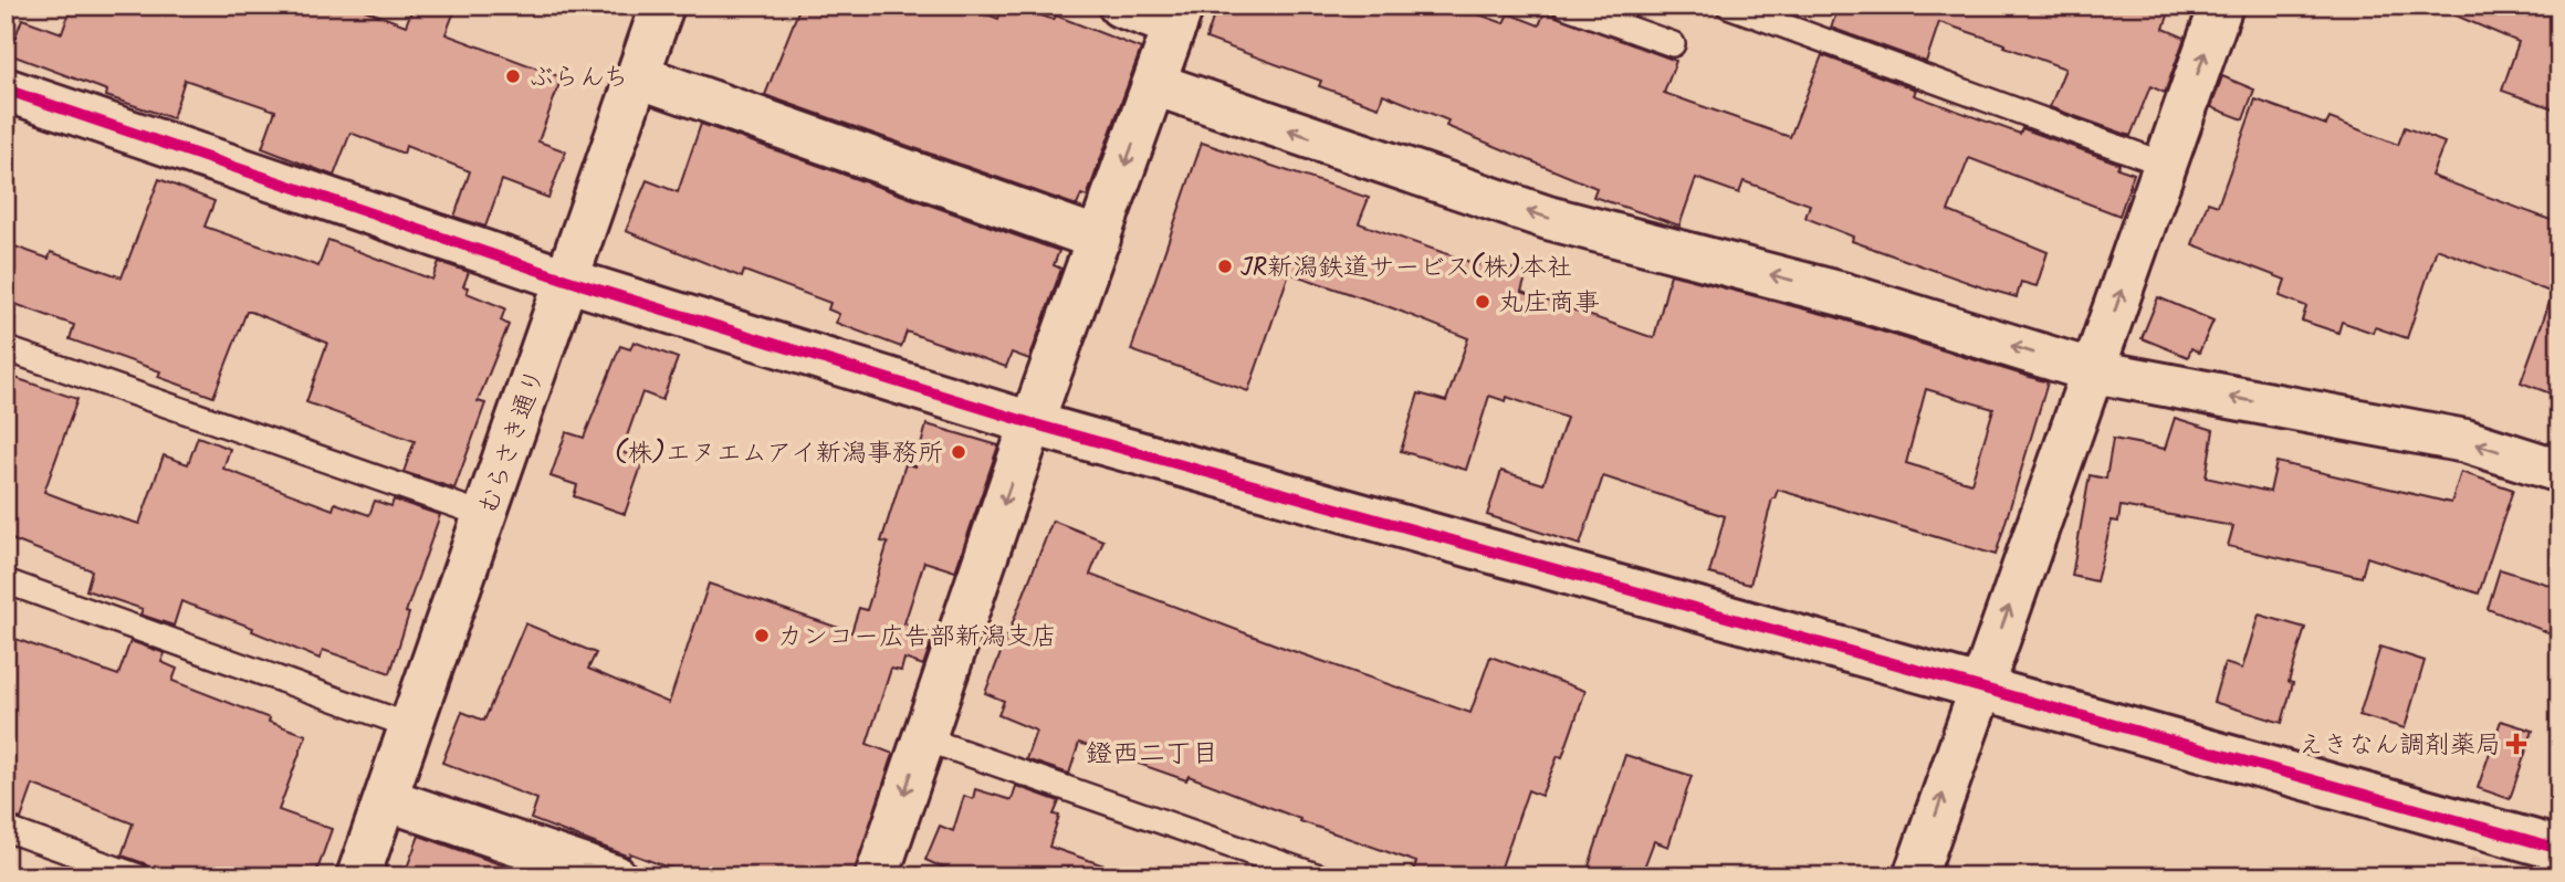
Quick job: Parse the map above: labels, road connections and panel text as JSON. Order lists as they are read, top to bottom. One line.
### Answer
{"streets":{"street":["むらさき通り"]},"districts":["鐙西二丁目"],"places":{"other":["ぶらんち","JR新潟鉄道サービス(株)本社","丸庄商事","(株)エヌエムアイ新潟事務所","カンコー広告部新潟支店"],"health":["えきなん調剤薬局"]}}
